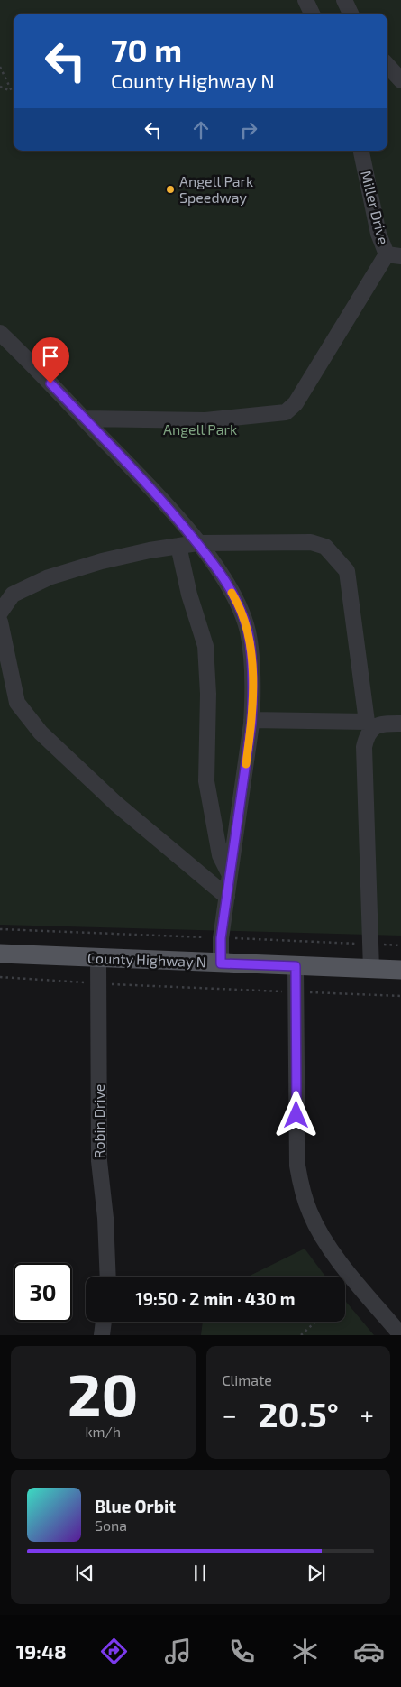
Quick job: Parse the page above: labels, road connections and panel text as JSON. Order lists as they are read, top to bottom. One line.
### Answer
{"streets":{"main road":["County Highway N"],"street":["Miller Drive","Robin Drive"]},"crossings":[["County Highway N","Robin Drive"]],"parks":["Angell Park"],"places":["Angell Park Speedway"],"page":{"turn":["70 m","County Highway N"],"limit":"30","trip":"19:50 · 2 min · 430 m","tile":[["20","km/h"],"Climate"],"heat":["−","20.5°","+"],"song":["Blue Orbit","Sona"],"tabs":"19:48"}}
